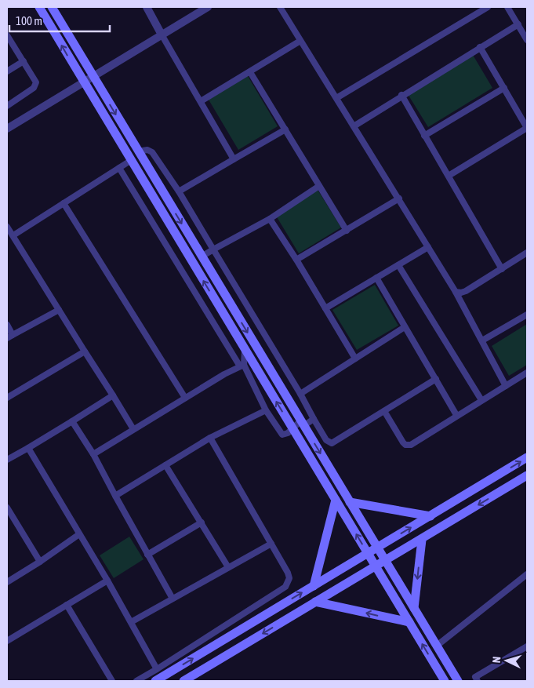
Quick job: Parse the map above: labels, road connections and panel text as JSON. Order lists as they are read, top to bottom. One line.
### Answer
{"scale_bar":"100 m","north":"left"}
